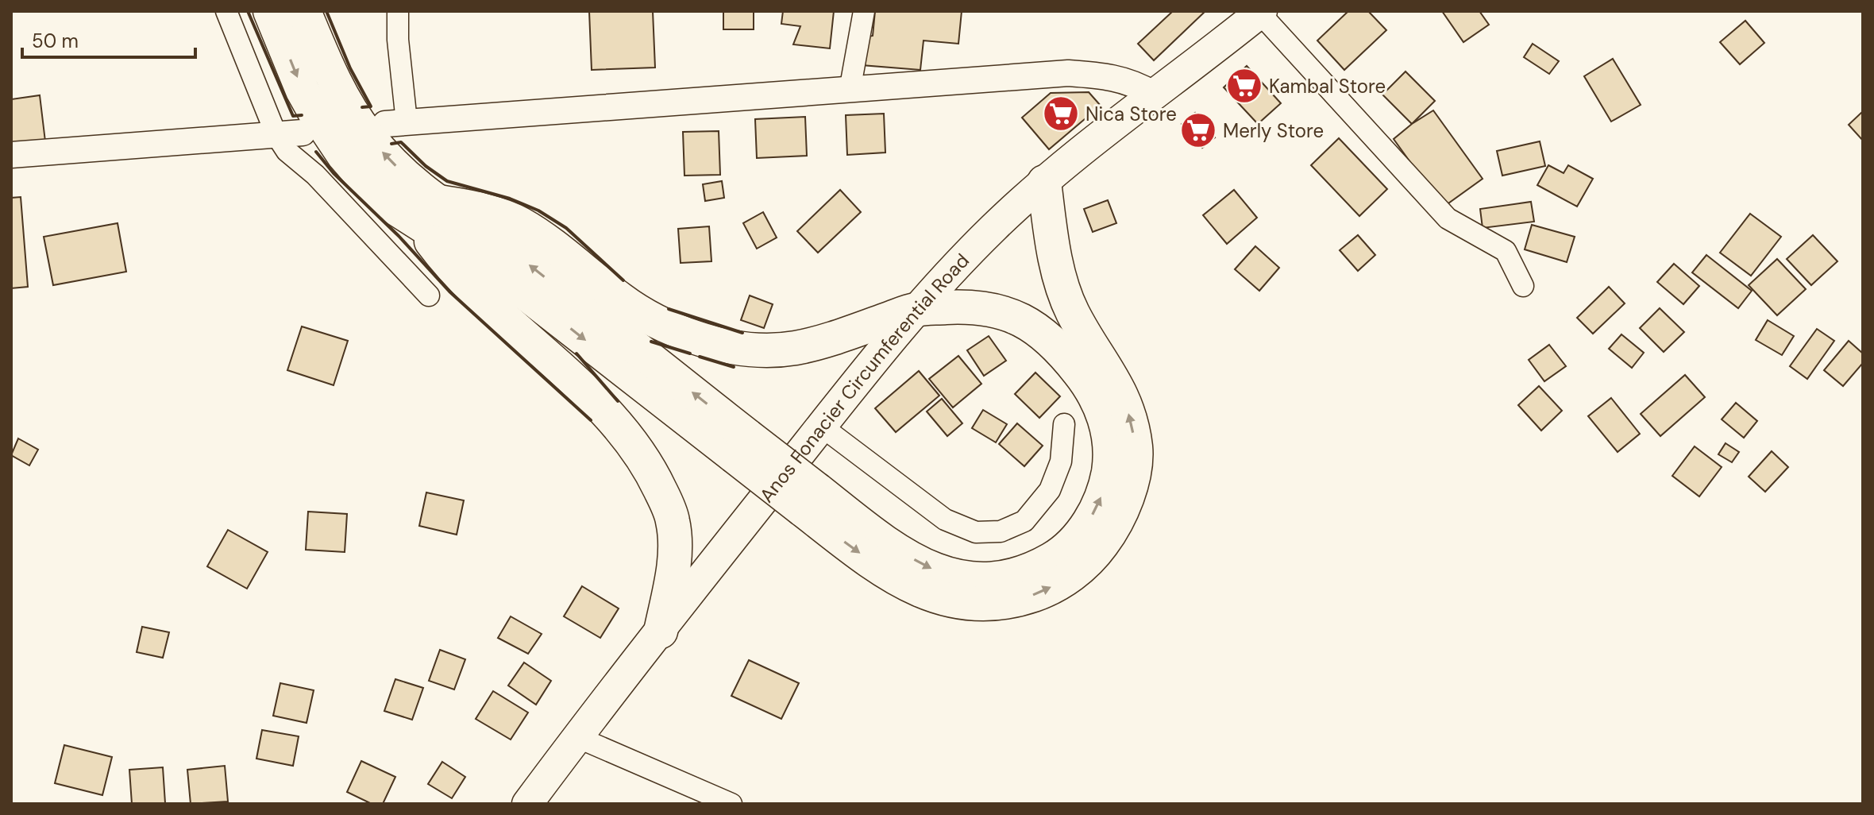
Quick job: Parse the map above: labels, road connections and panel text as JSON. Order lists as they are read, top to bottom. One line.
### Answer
{"streets":{"main road":["Anos Fonacier Circumferential Road"]},"places":{"supermarket":["Kambal Store","Nica Store","Merly Store"]},"scale_bar":"50 m"}
